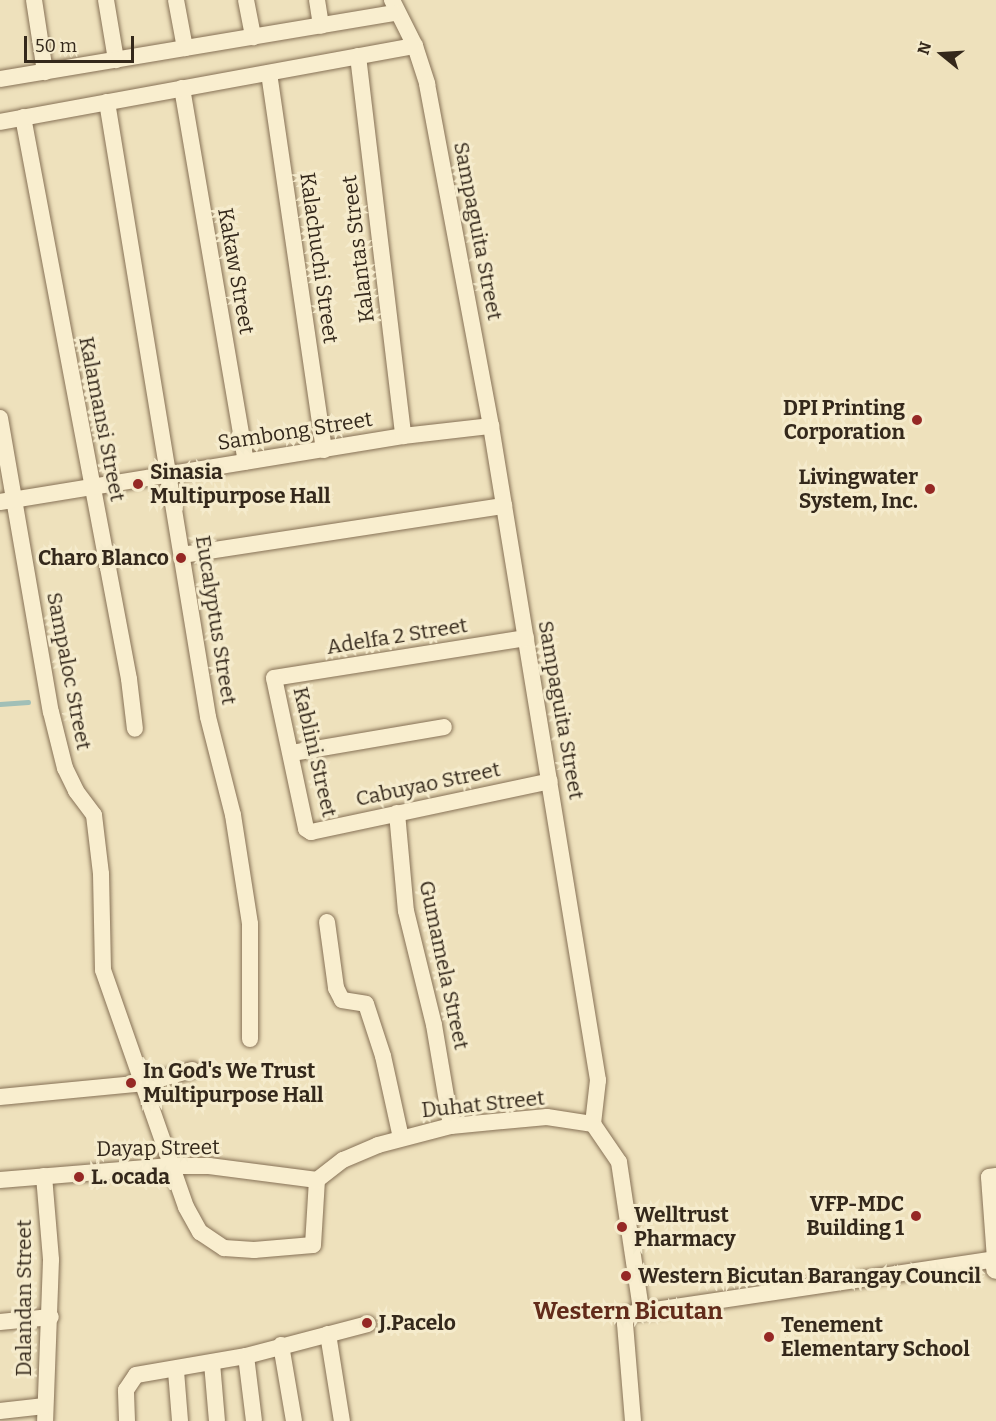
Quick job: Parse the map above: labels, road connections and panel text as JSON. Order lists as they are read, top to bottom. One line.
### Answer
{"streets":{"street":["Sampaguita Street","Kalantas Street","Kalachuchi Street","Kakaw Street","Kalamansi Street","Sambong Street","Eucalyptus Street","Adelfa 2 Street","Sampaloc Street","Kablini Street","Cabuyao Street","Gumamela Street","Duhat Street","Dayap Street","Dalandan Street"]},"crossings":[["Sampaguita Street","Sambong Street"],["Sampaguita Street","Adelfa 2 Street"],["Sampaguita Street","Cabuyao Street"],["Sampaguita Street","Duhat Street"],["Kalantas Street","Sambong Street"],["Kalachuchi Street","Sambong Street"],["Kakaw Street","Sambong Street"],["Kalamansi Street","Sambong Street"],["Sambong Street","Eucalyptus Street"],["Sambong Street","Sampaloc Street"],["Adelfa 2 Street","Kablini Street"],["Sampaloc Street","Duhat Street"],["Sampaloc Street","Dayap Street"],["Kablini Street","Cabuyao Street"],["Cabuyao Street","Gumamela Street"],["Gumamela Street","Duhat Street"],["Duhat Street","Dayap Street"],["Dayap Street","Dalandan Street"]],"districts":["Western Bicutan"],"places":["DPI Printing Corporation","Sinasia Multipurpose Hall","Livingwater System, Inc.","Charo Blanco","In God's We Trust Multipurpose Hall","L. ocada","VFP-MDC Building 1","Welltrust Pharmacy","Western Bicutan Barangay Council","J.Pacelo","Tenement Elementary School"],"scale_bar":"50 m","north":"left"}
